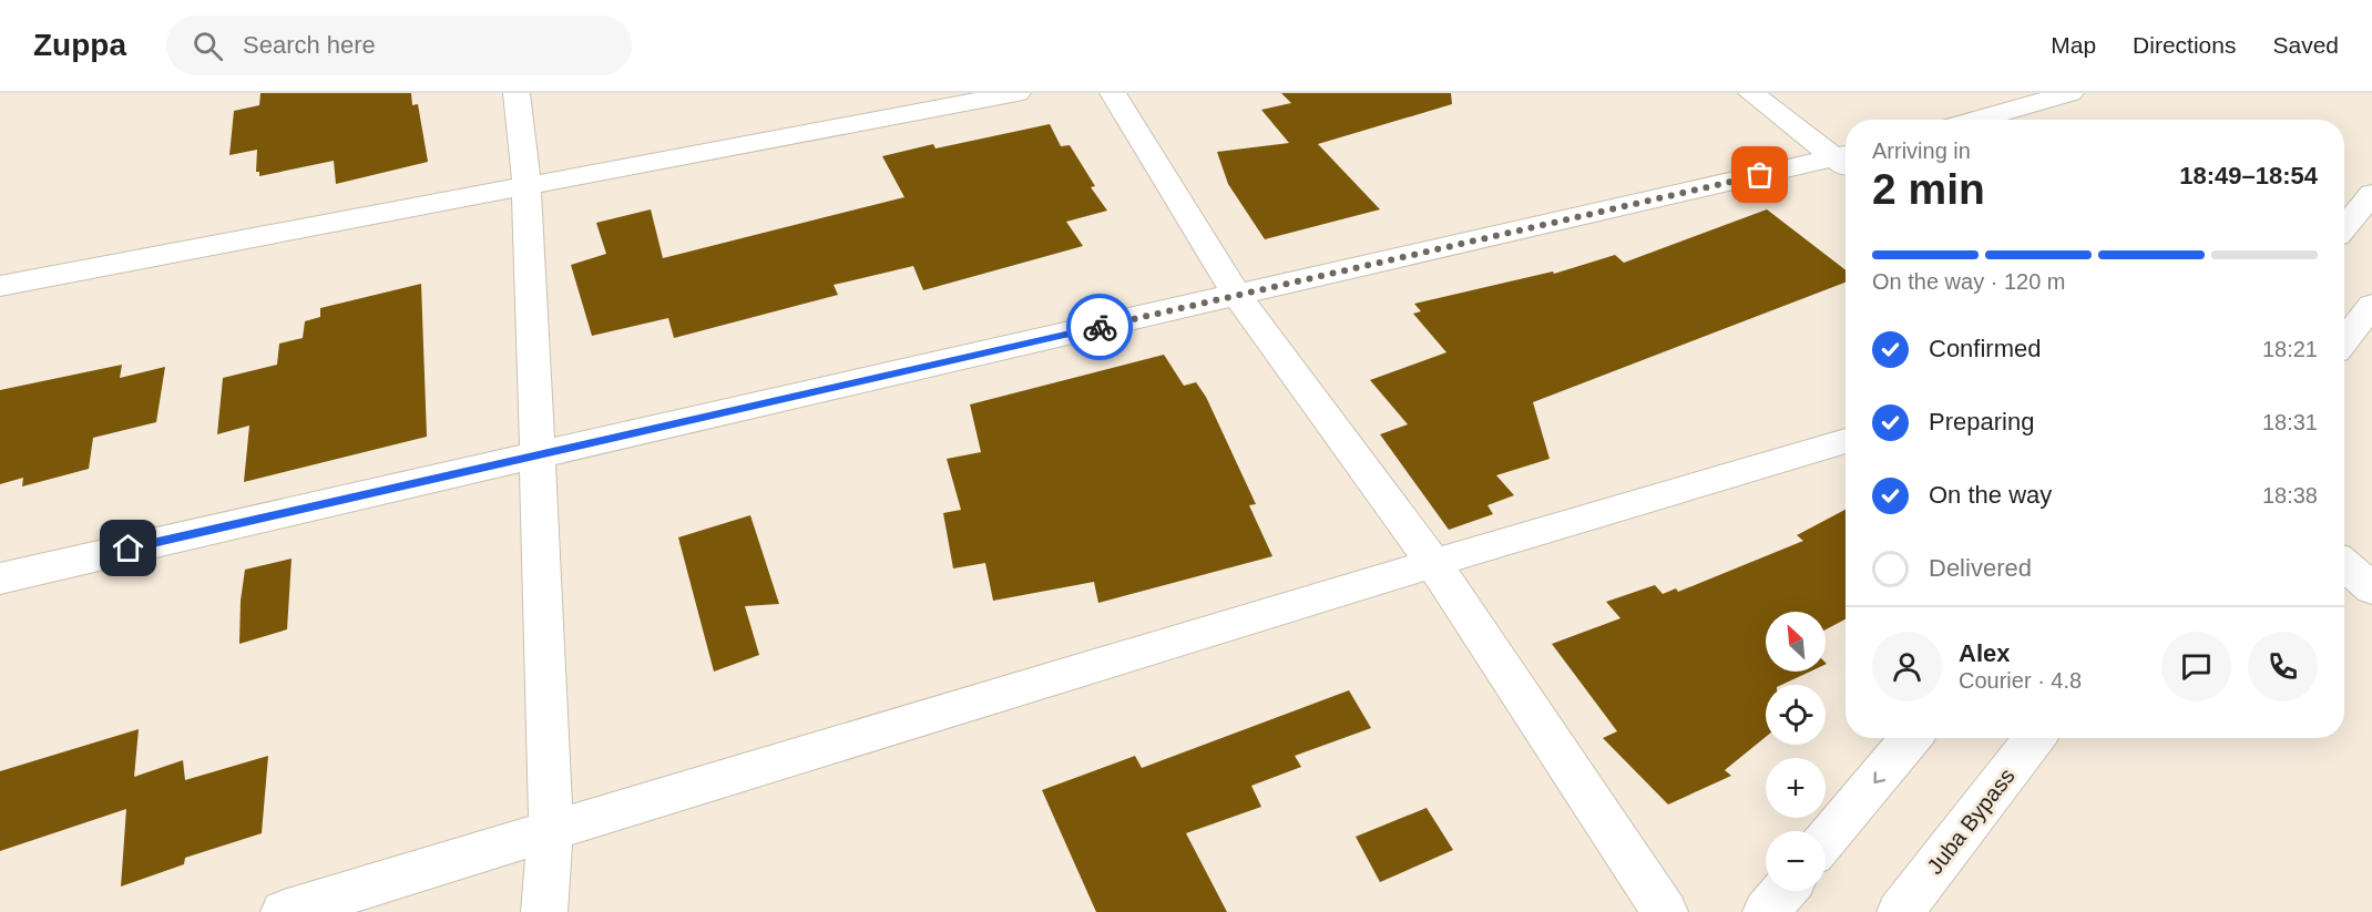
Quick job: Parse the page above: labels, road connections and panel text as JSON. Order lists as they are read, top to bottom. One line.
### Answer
{"streets":{"street":["Juba Bypass"]},"north":"top left","page":{"header":"Zuppa","search":"Search here","nav":["Map","Directions","Saved"],"heading":["2 min","Arriving in","18:49–18:54"],"panel":["Alex","Courier · 4.8"],"bar":"On the way · 120 m","list":[["Confirmed","18:21"],["Preparing","18:31"],["On the way","18:38"],"Delivered"],"map_buttons":["+","−"]}}
